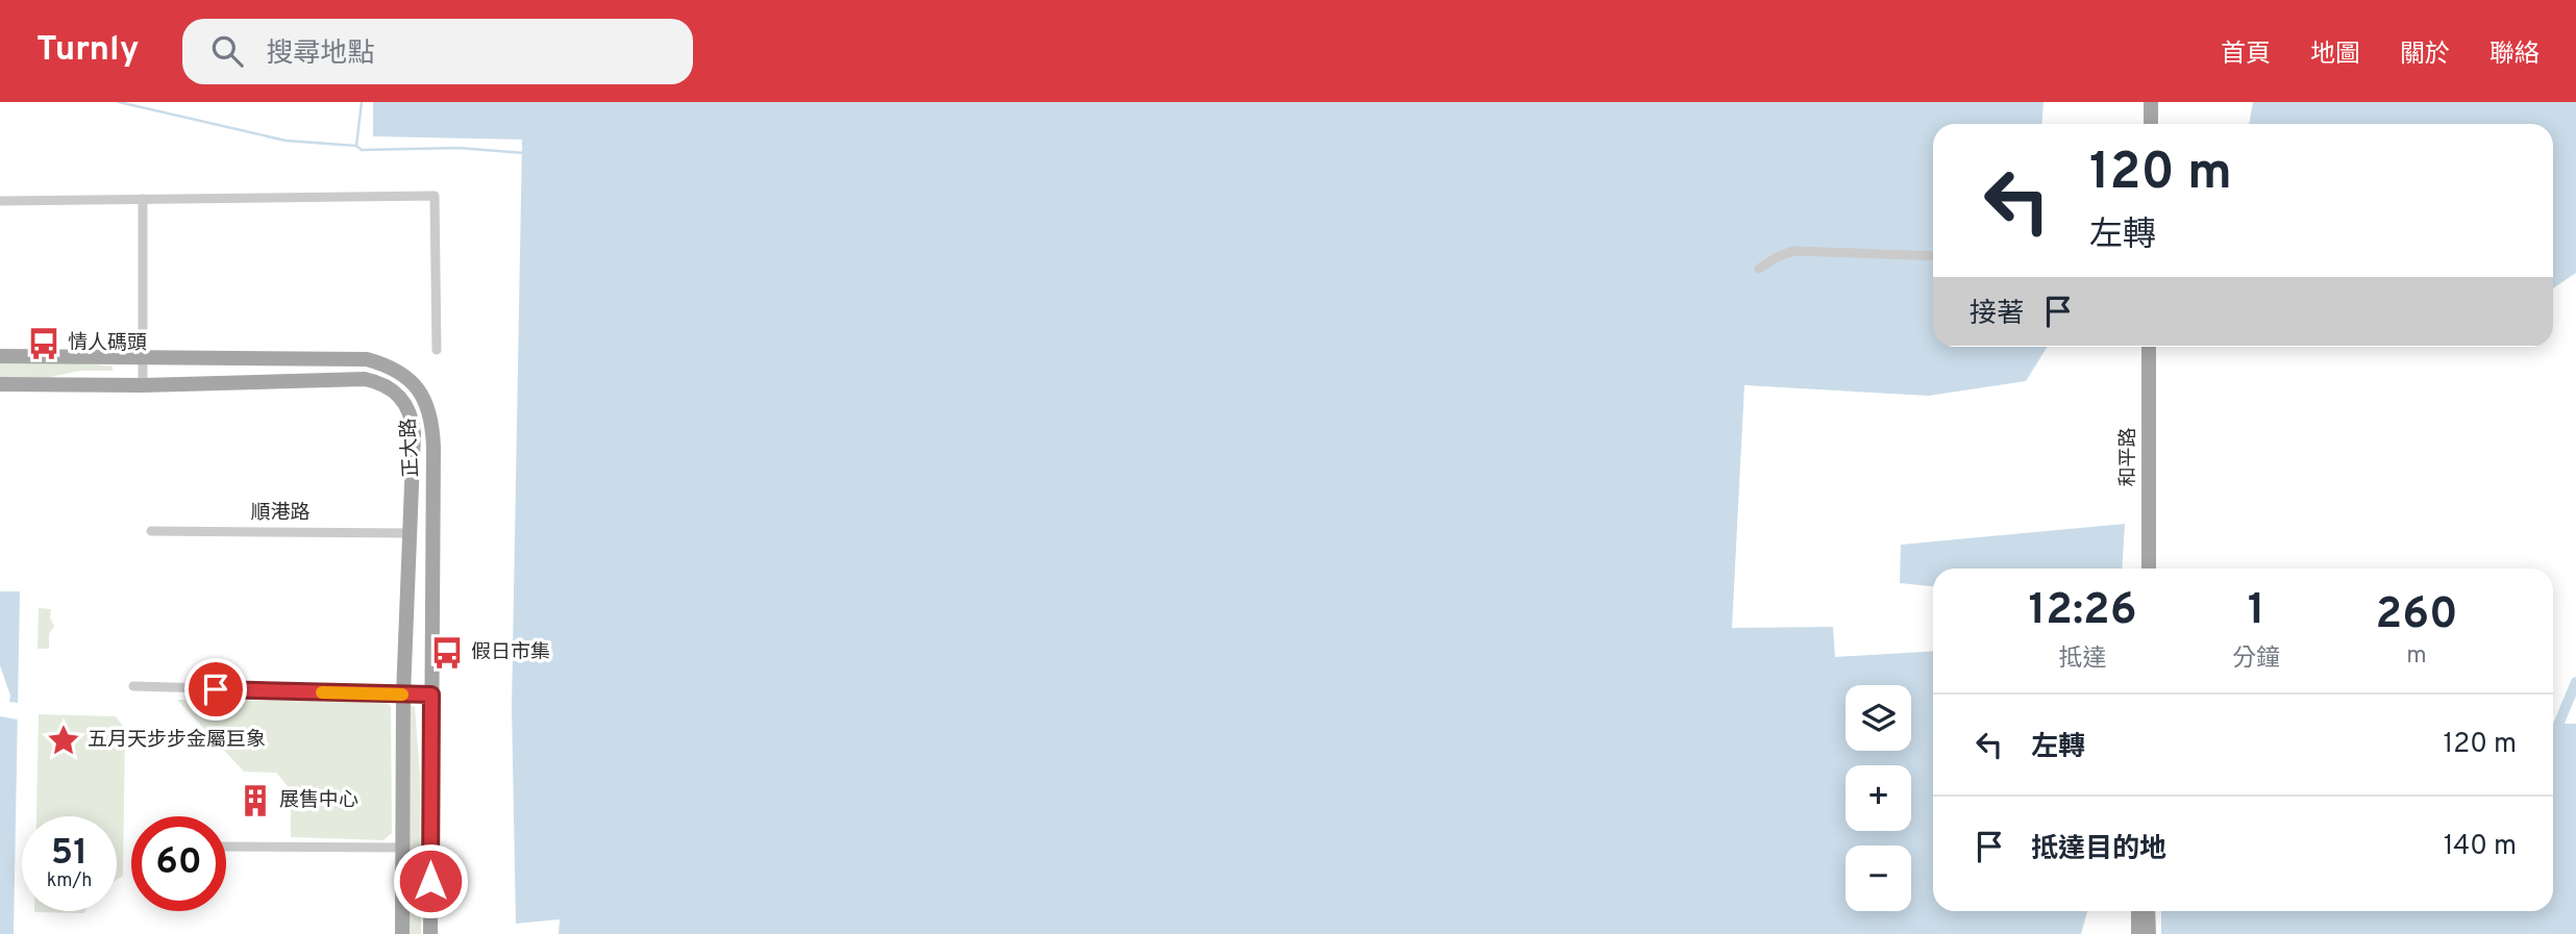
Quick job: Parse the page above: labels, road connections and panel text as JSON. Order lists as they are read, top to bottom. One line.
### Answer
{"streets":{"main road":["正大路","和平路"],"street":["順港路"]},"crossings":[["正大路","順港路"]],"places":{"bus stop":["情人碼頭","假日市集"],"place":["五月天步步金屬巨象"],"building":["展售中心"]},"page":{"header":"Turnly","search":"搜尋地點","nav":["首頁","地圖","關於","聯絡"],"turn":["120 m","左轉"],"then":"接著","eta":["12:26","抵達","1","分鐘","260","m"],"map_buttons":["+","−"],"list":[{"name":"左轉","value":"120 m"},{"name":"抵達目的地","value":"140 m"}],"speed":"51 km/h","limit":"60"}}
